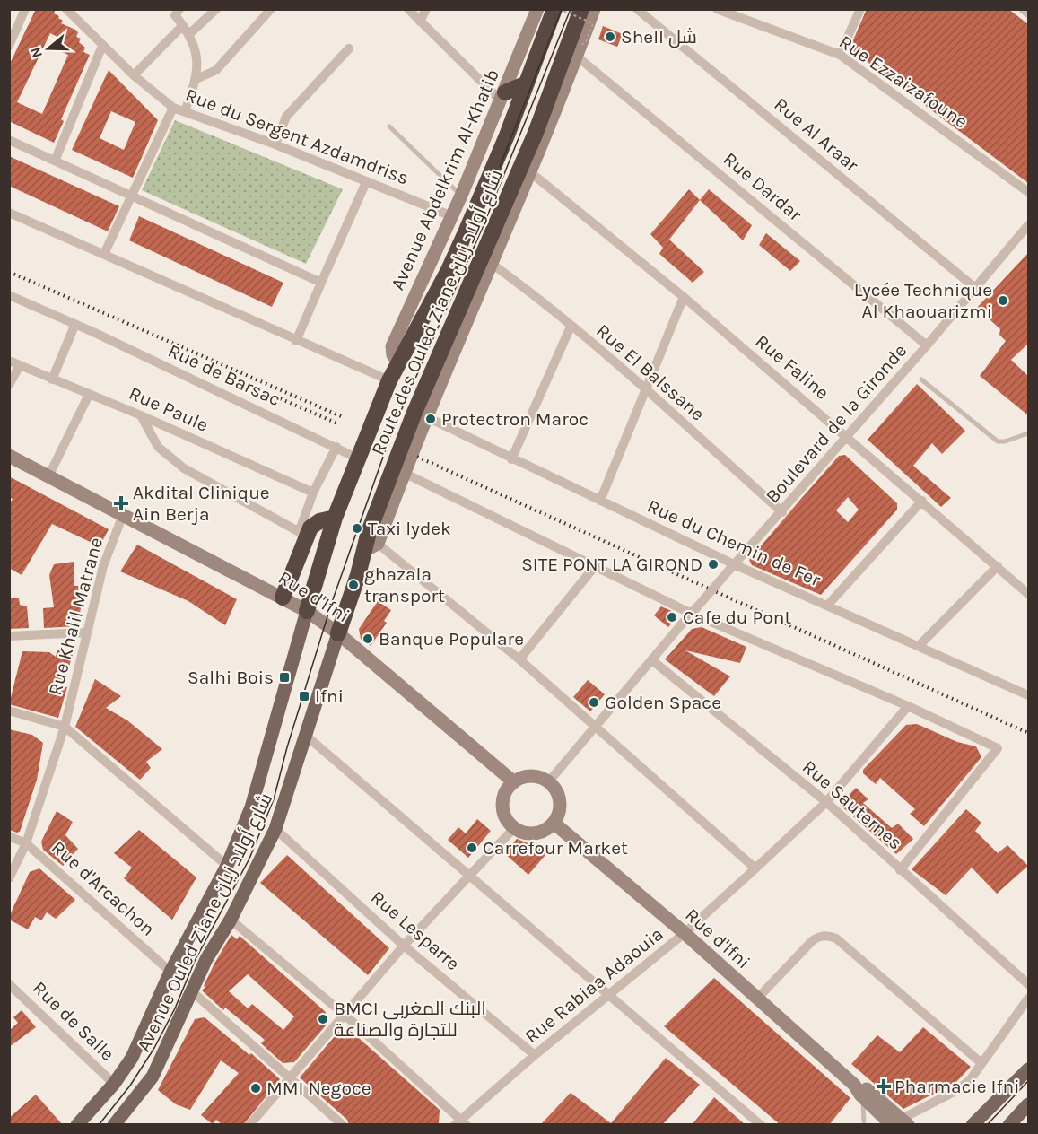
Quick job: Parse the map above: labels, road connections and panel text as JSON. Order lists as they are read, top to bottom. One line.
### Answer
{"streets":{"highway":["Route des Ouled Ziane شارع أولاد زيان","Avenue Ouled Ziane شارع أولاد زيان"],"street":["Rue Ezzaizafoune","Rue Al Araar","Rue du Sergent Azdamdriss","Avenue Abdelkrim Al-Khatib","Rue Dardar","Rue Faline","Rue El Balssane","Rue de Barsac","Rue Paule","Boulevard de la Gironde","Rue du Chemin de Fer","Rue d'Ifni","Rue Khalil Matrane","Rue Sauternes","Rue d'Arcachon","Rue Lesparre","Rue Rabiaa Adaouia","Rue de Salle"]},"crossings":[["Rue Al Araar","Boulevard de la Gironde"],["Rue du Sergent Azdamdriss","Avenue Abdelkrim Al-Khatib"],["Avenue Abdelkrim Al-Khatib","Route des Ouled Ziane شارع أولاد زيان"],["Rue Dardar","Boulevard de la Gironde"],["Route des Ouled Ziane شارع أولاد زيان","Rue de Barsac"],["Route des Ouled Ziane شارع أولاد زيان","Rue d'Ifni"],["Route des Ouled Ziane شارع أولاد زيان","Avenue Ouled Ziane شارع أولاد زيان"],["Rue Faline","Boulevard de la Gironde"],["Rue El Balssane","Boulevard de la Gironde"],["Boulevard de la Gironde","Rue du Chemin de Fer"],["Rue d'Ifni","Rue Khalil Matrane"],["Rue d'Ifni","Avenue Ouled Ziane شارع أولاد زيان"],["Rue d'Ifni","Rue Rabiaa Adaouia"],["Rue Khalil Matrane","Rue d'Arcachon"],["Rue Sauternes","Rue Rabiaa Adaouia"],["Rue d'Arcachon","Avenue Ouled Ziane شارع أولاد زيان"],["Avenue Ouled Ziane شارع أولاد زيان","Rue Lesparre"],["Avenue Ouled Ziane شارع أولاد زيان","Rue de Salle"],["Rue Lesparre","Rue Rabiaa Adaouia"]],"places":{"other":["Shell شل","Lycée Technique Al Khaouarizmi","Protectron Maroc","Taxi lydek","SITE PONT LA GIROND","ghazala transport","Cafe du Pont","Banque Populare","Golden Space","Carrefour Market","BMCI البنك المغربي للتجارة والصناعة","MMI Negoce"],"health":["Akdital Clinique Ain Berja","Pharmacie Ifni"],"transit":["Salhi Bois","Ifni"]},"north":"left"}
